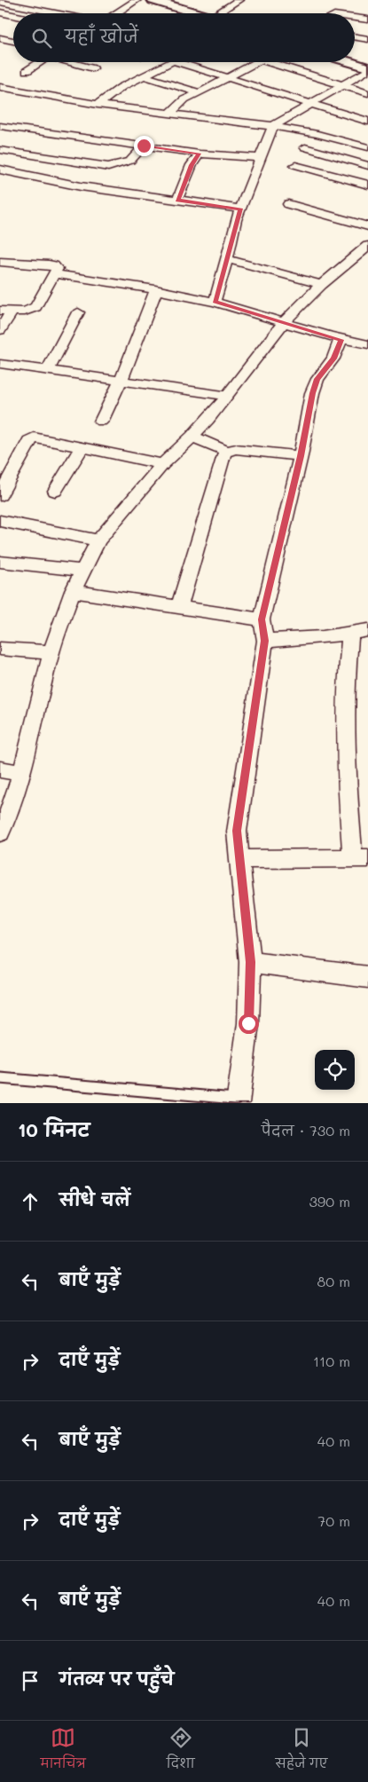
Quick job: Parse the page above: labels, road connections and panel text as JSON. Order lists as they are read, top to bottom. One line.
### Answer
{"page":{"search":"यहाँ खोजें","heading":["10 मिनट","पैदल · 730 m"],"list":[["सीधे चलें","390 m"],["बाएँ मुड़ें","80 m"],["दाएँ मुड़ें","110 m"],["बाएँ मुड़ें","40 m"],["दाएँ मुड़ें","70 m"],["बाएँ मुड़ें","40 m"],"गंतव्य पर पहुँचे"],"nav":["मानचित्र","दिशा","सहेजे गए"]}}
